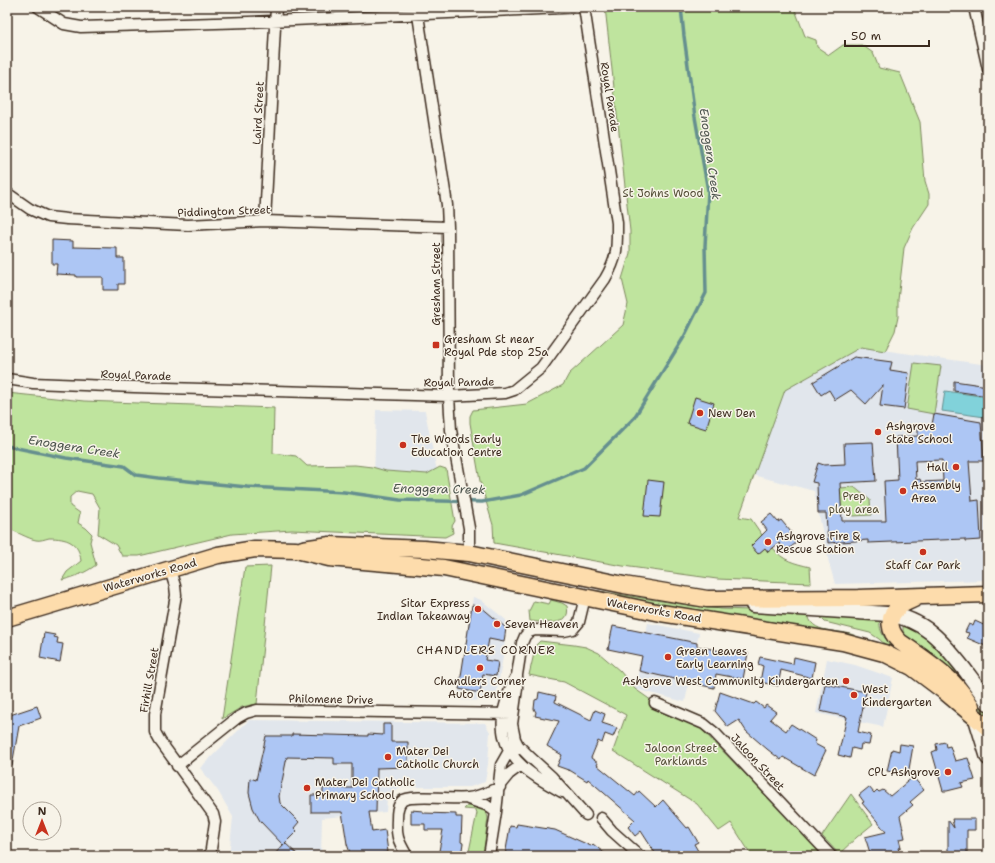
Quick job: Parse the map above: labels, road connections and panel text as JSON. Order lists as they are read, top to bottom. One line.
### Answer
{"streets":{"main road":["Waterworks Road"],"street":["Royal Parade","Laird Street","Piddington Street","Gresham Street","Firhill Street","Philomene Drive","Jaloon Street"]},"crossings":[["Royal Parade","Gresham Street"],["Laird Street","Piddington Street"],["Piddington Street","Gresham Street"],["Gresham Street","Waterworks Road"],["Waterworks Road","Firhill Street"],["Firhill Street","Philomene Drive"]],"districts":["CHANDLERS CORNER"],"water":["Enoggera Creek"],"parks":["St Johns Wood","Prep play area","Jaloon Street Parklands"],"places":{"transit":["Gresham St near Royal Pde stop 25a"],"other":["New Den","Ashgrove State School","The Woods Early Education Centre","Hall","Assembly Area","Ashgrove Fire & Rescue Station","Staff Car Park","Sitar Express Indian Takeaway","Seven Heaven","Green Leaves Early Learning","Chandlers Corner Auto Centre","Ashgrove West Community Kindergarten","West Kindergarten","Mater Dei Catholic Church","CPL Ashgrove","Mater Dei Catholic Primary School"]},"scale_bar":"50 m","north":"top"}
